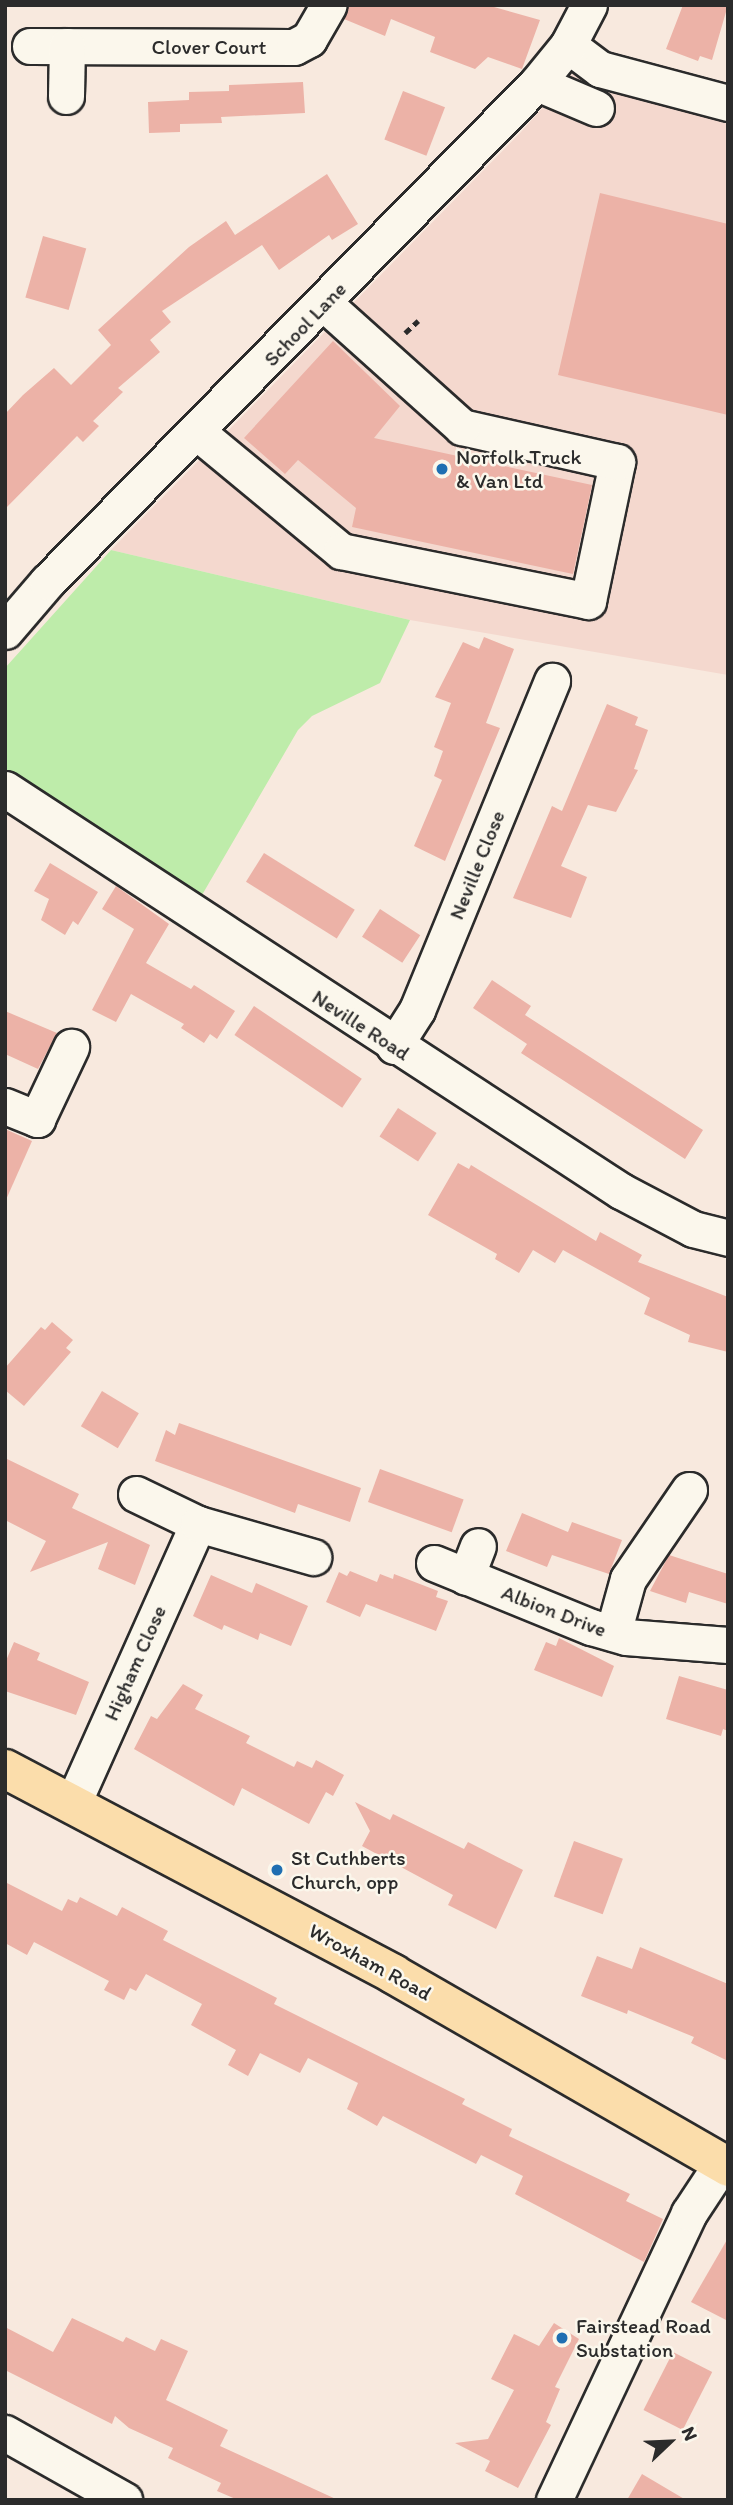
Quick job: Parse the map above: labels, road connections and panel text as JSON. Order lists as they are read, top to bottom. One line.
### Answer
{"streets":{"main road":["Wroxham Road"],"street":["Clover Court","School Lane","Neville Close","Neville Road","Albion Drive","Higham Close"]},"crossings":[["Neville Close","Neville Road"],["Higham Close","Wroxham Road"]],"places":["Norfolk Truck & Van Ltd","St Cuthberts Church, opp","Fairstead Road Substation"],"north":"top right"}
